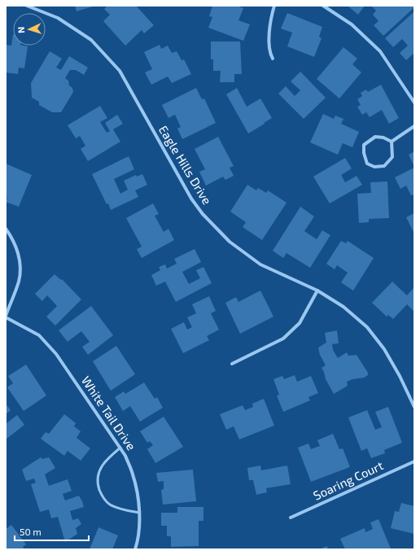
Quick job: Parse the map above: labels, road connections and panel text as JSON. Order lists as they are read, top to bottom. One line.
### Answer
{"streets":{"street":["Eagle Hills Drive","White Tail Drive","Soaring Court"]},"scale_bar":"50 m","north":"left"}
